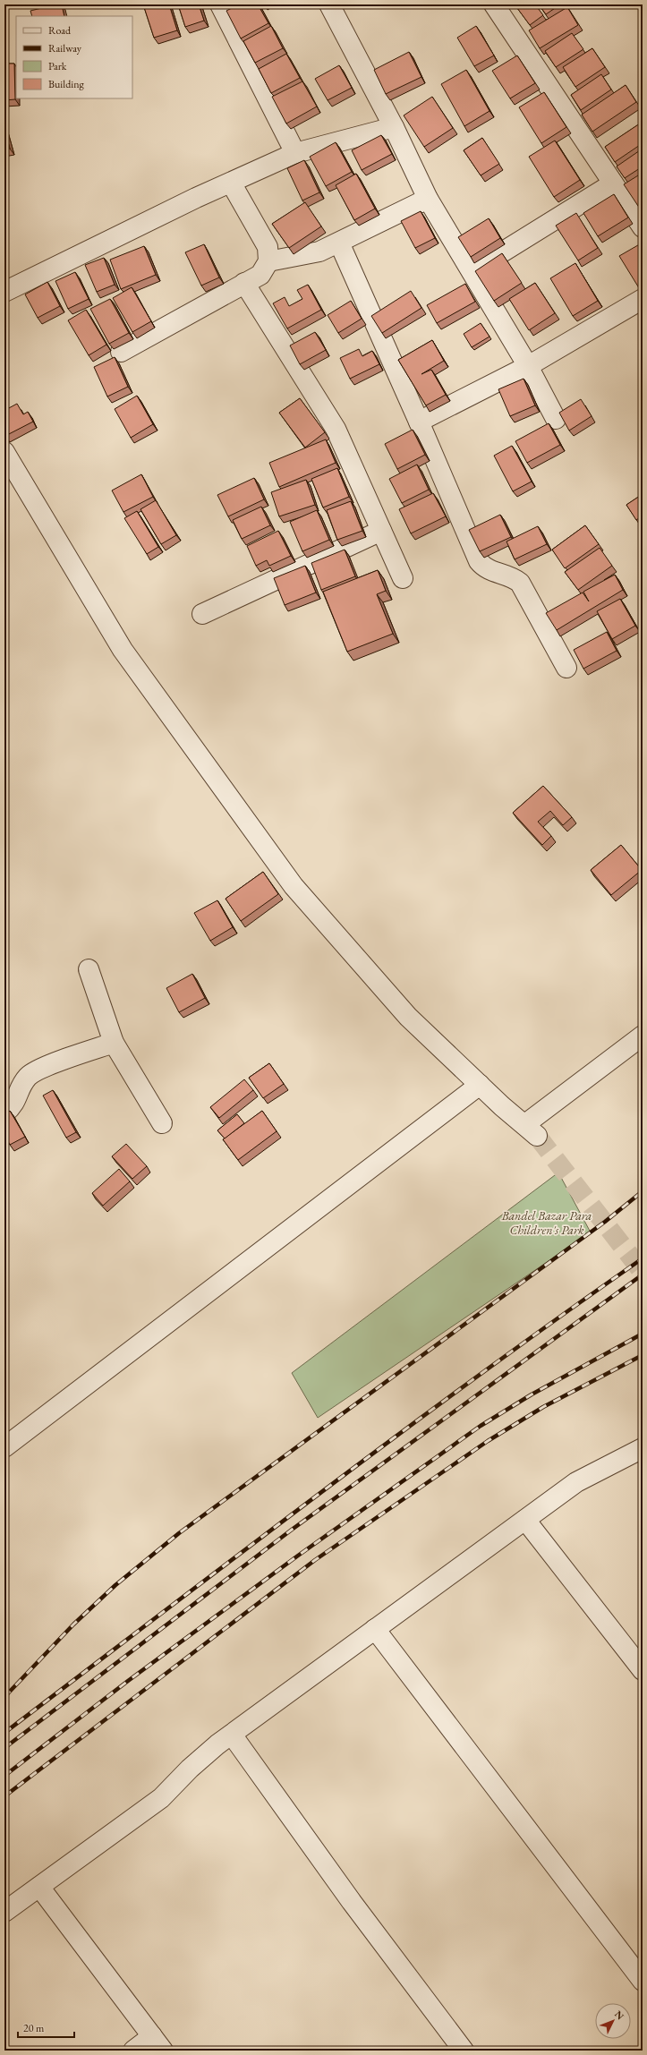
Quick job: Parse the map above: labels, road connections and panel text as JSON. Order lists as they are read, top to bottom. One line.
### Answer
{"parks":["Bandel Bazar Para Children's Park"],"legend":["Road","Railway","Park","Building"],"scale_bar":"20 m","north":"top right"}
